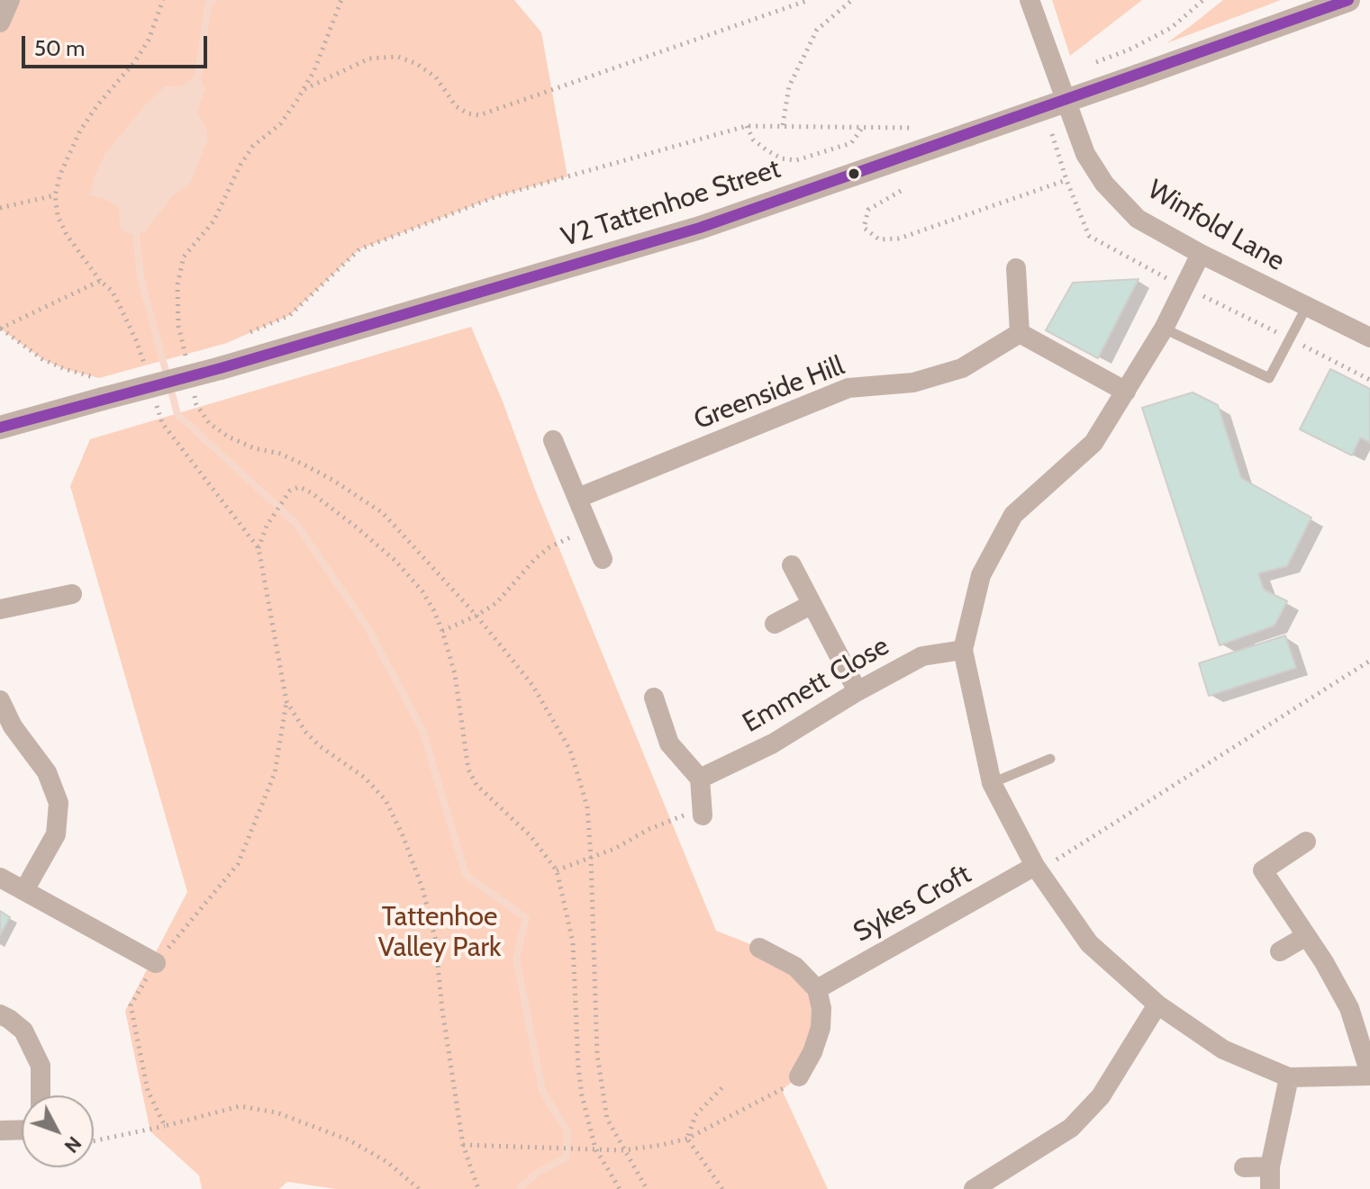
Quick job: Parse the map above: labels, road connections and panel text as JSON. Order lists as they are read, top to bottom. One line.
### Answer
{"streets":{"street":["V2 Tattenhoe Street","Winfold Lane","Greenside Hill","Emmett Close","Sykes Croft"]},"parks":["Tattenhoe Valley Park"],"scale_bar":"50 m","north":"bottom right"}
